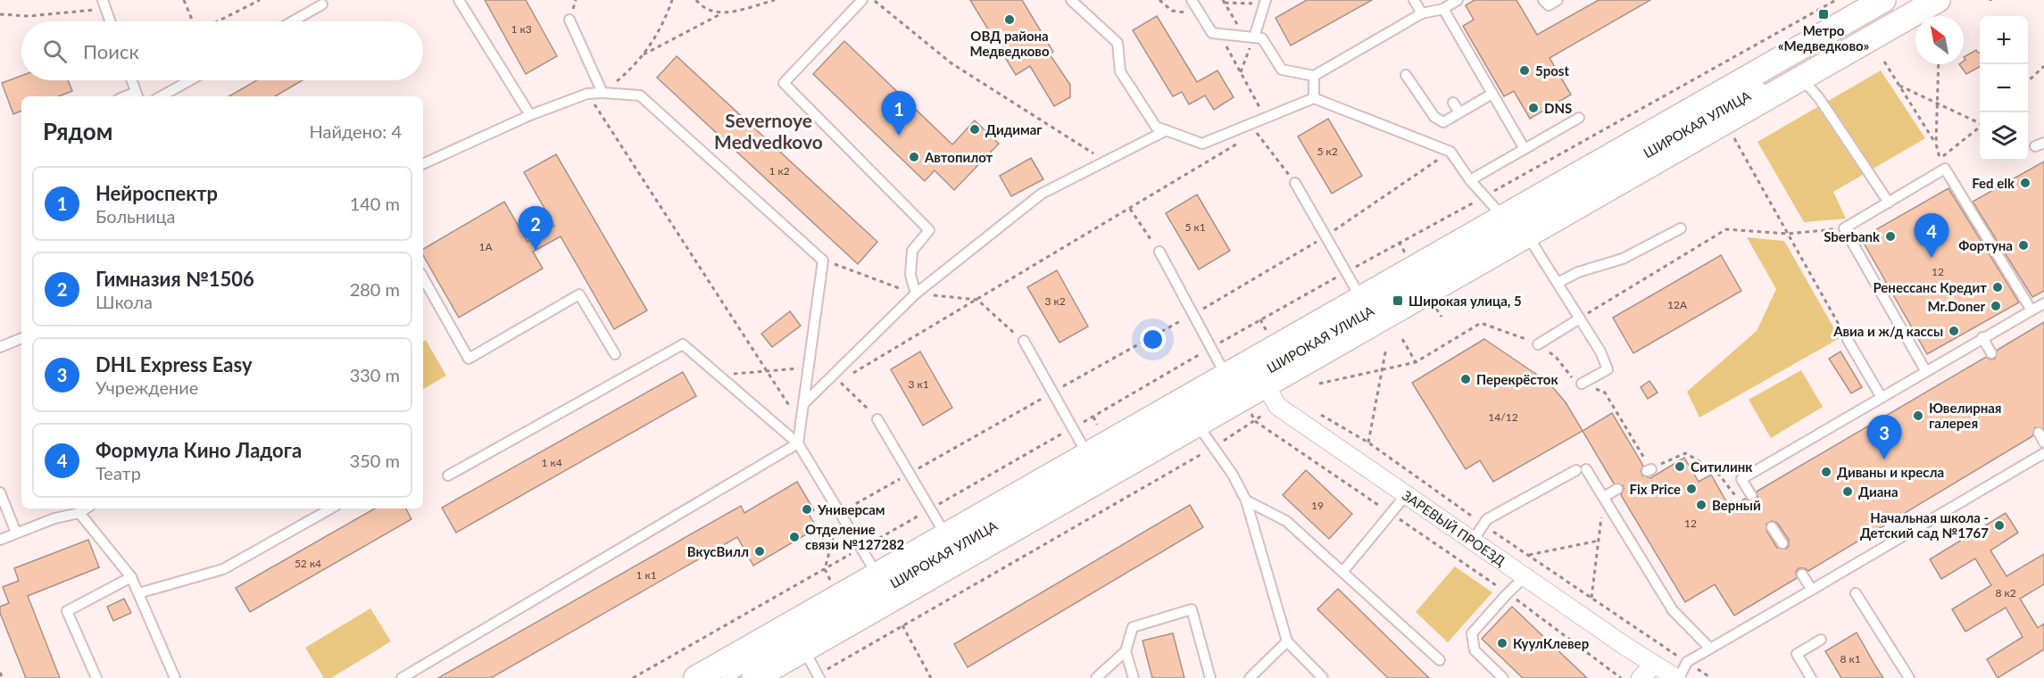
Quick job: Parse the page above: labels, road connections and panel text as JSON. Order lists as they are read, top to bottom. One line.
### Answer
{"streets":{"main road":["ШИРОКАЯ УЛИЦА"],"street":["ЗАРЕВЫЙ ПРОЕЗД"]},"crossings":[["ШИРОКАЯ УЛИЦА","ЗАРЕВЫЙ ПРОЕЗД"]],"districts":["Severnoye Medvedkovo"],"places":{"transit":["Метро «Медведково»","Широкая улица, 5"],"other":["ОВД района Медведково","5post","DNS","Дидимаг","Автопилот","Fed elk","Sberbank","Фортуна","Ренессанс Кредит","Mr.Doner","Авиа и ж/д кассы","Перекрёсток","Ювелирная галерея","Ситилинк","Диваны и кресла","Fix Price","Диана","Верный","Универсам","Начальная школа - Детский сад №1767","Отделение связи №127282","ВкусВилл","КуулКлевер"]},"house_numbers":["1 к3","5 к2","1 к2","5 к1","1А","12","3 к2","12А","3 к1","14/12","1 к4","19","12","52 к4","1 к1","8 к2","8 к1"],"north":"top left","page":{"map_buttons":["+","−"],"search":"Поиск","pins":["1","2","4","3"],"heading":["Рядом","Найдено: 4"],"list":[{"mark":"1","name":"Нейроcпектр","note":"Больница","value":"140 m"},{"mark":"2","name":"Гимназия №1506","note":"Школа","value":"280 m"},{"mark":"3","name":"DHL Express Easy","note":"Учреждение","value":"330 m"},{"mark":"4","name":"Формула Кино Ладога","note":"Театр","value":"350 m"}]}}
